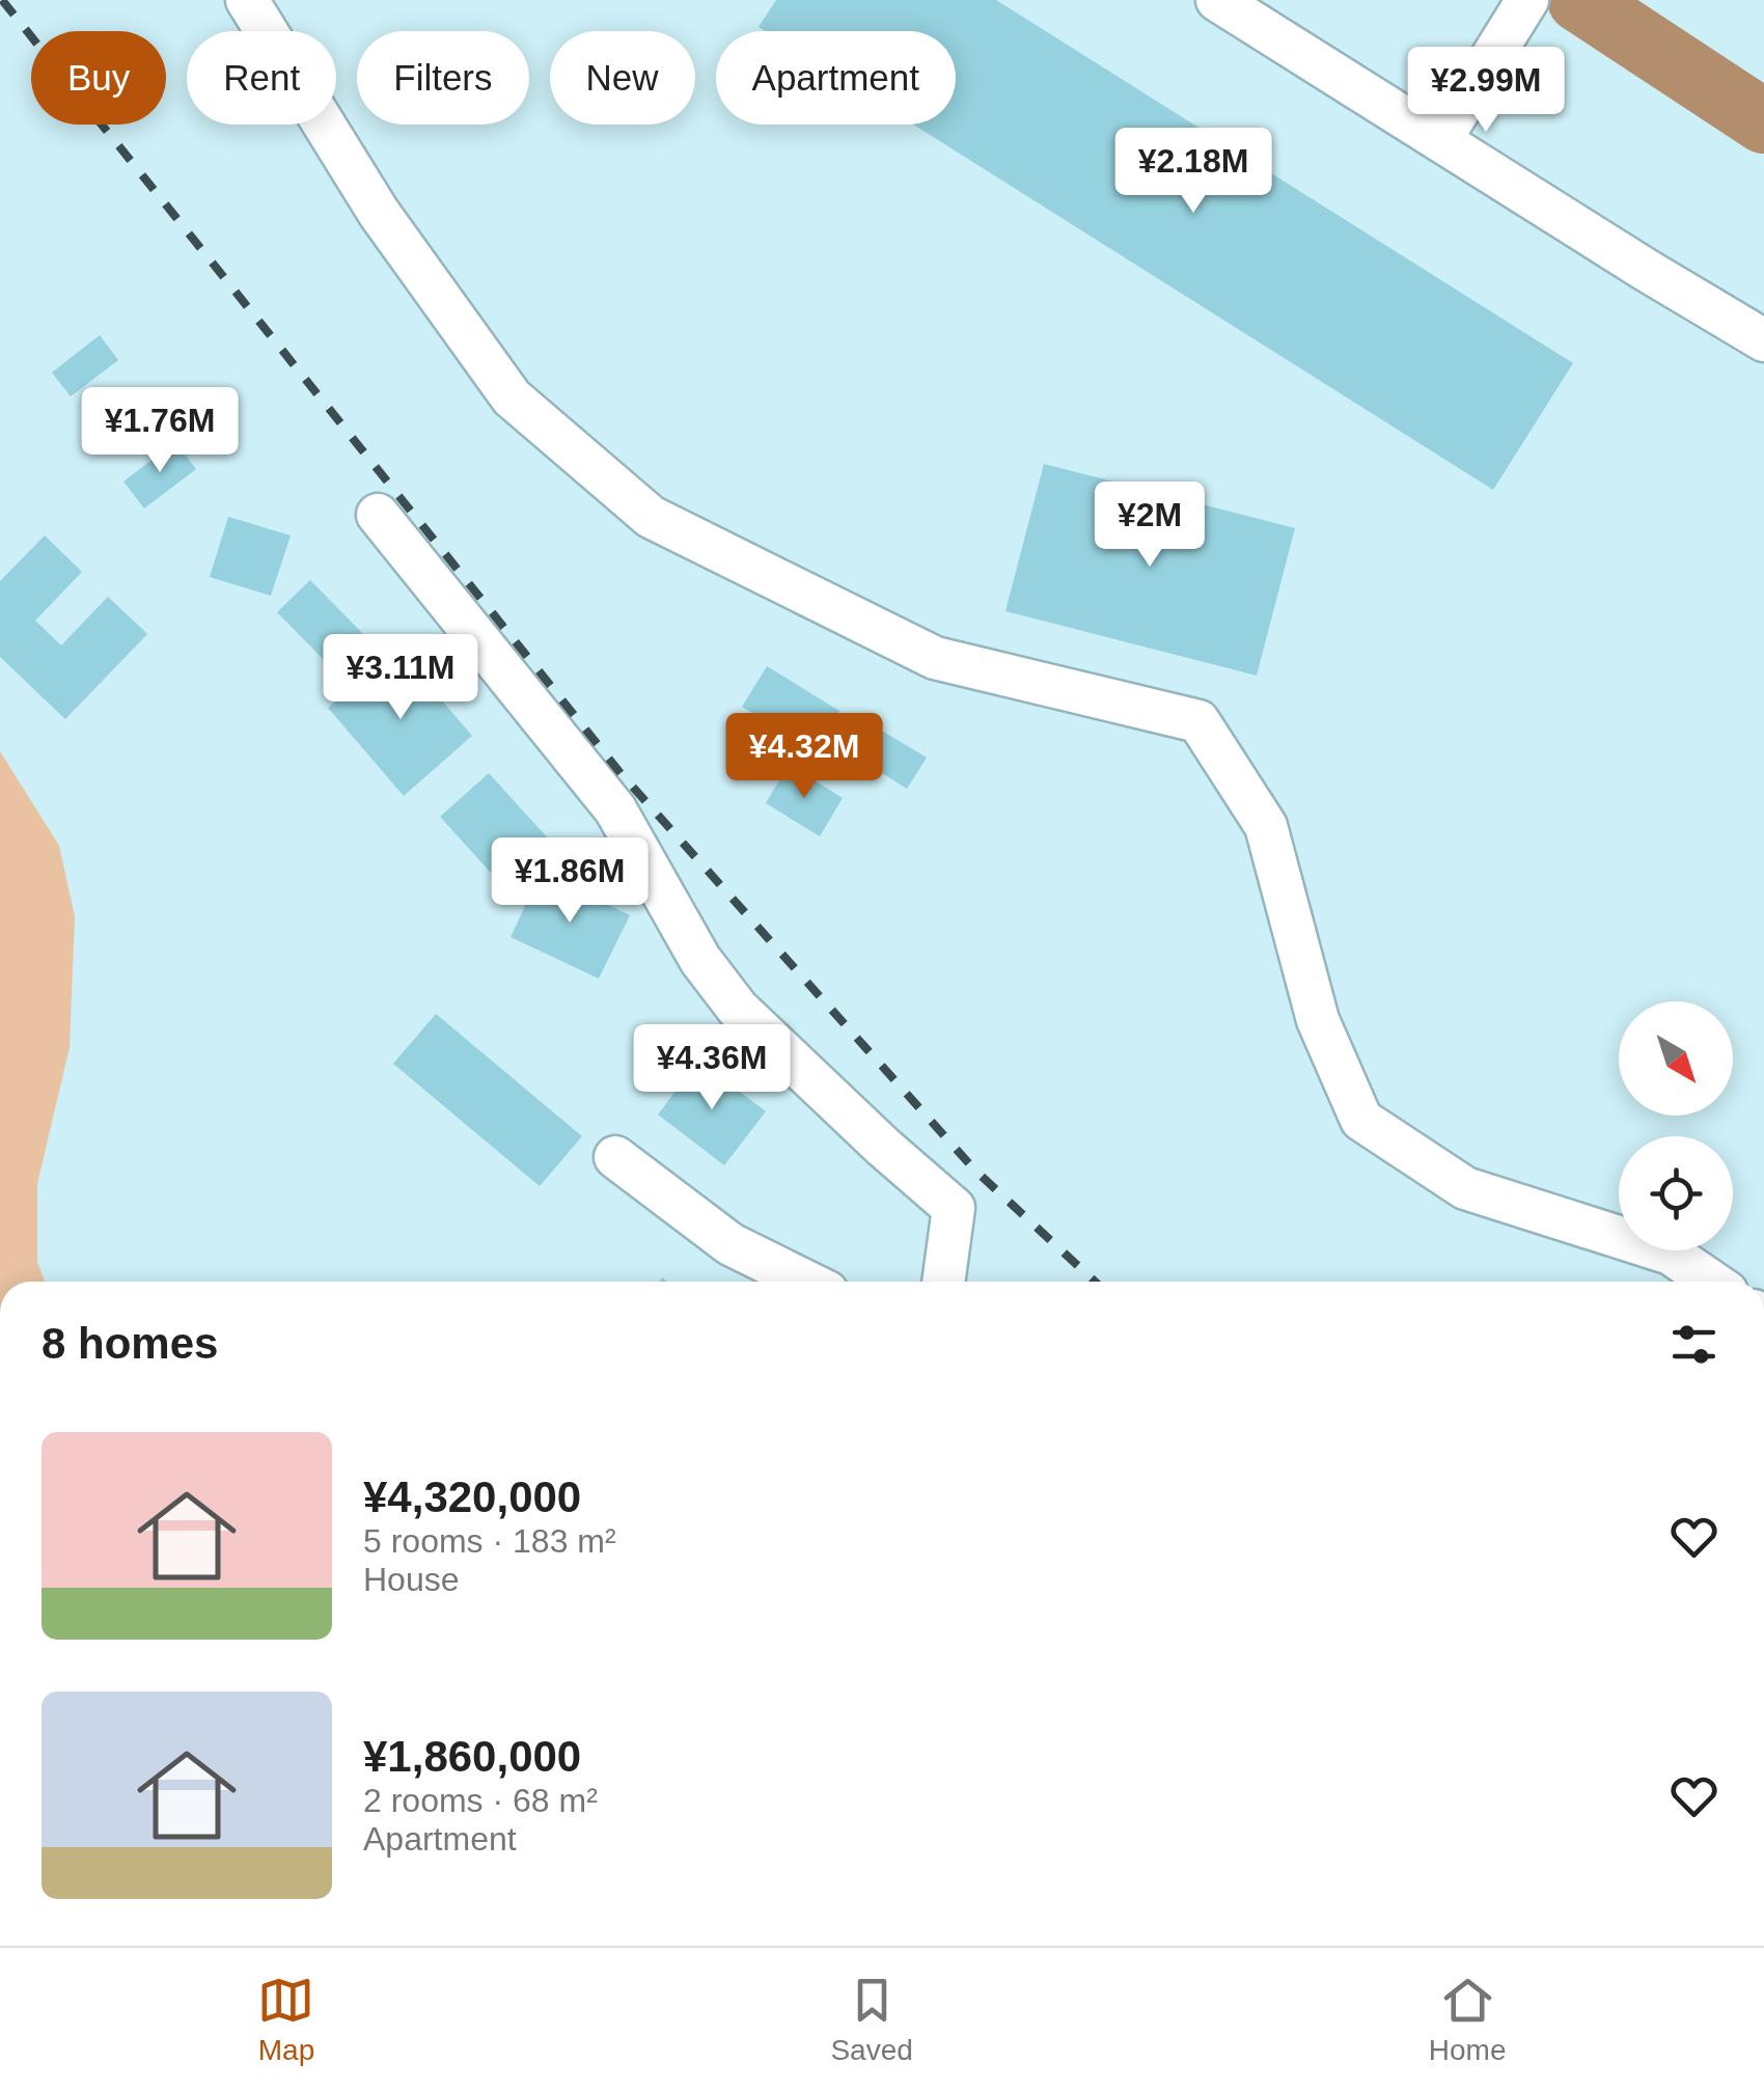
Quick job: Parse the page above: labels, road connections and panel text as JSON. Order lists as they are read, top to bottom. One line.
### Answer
{"north":"bottom right","page":{"chip":["Buy","Rent","Filters","New","Apartment"],"price":["¥2.99M","¥2.18M","¥1.76M","¥2M","¥3.11M","¥4.32M","¥1.86M","¥4.36M"],"heading":"8 homes","list":[{"name":"¥4,320,000","note":"5 rooms · 183 m² · House"},{"name":"¥1,860,000","note":"2 rooms · 68 m² · Apartment"}],"tabs":["Map","Saved","Home"]}}
